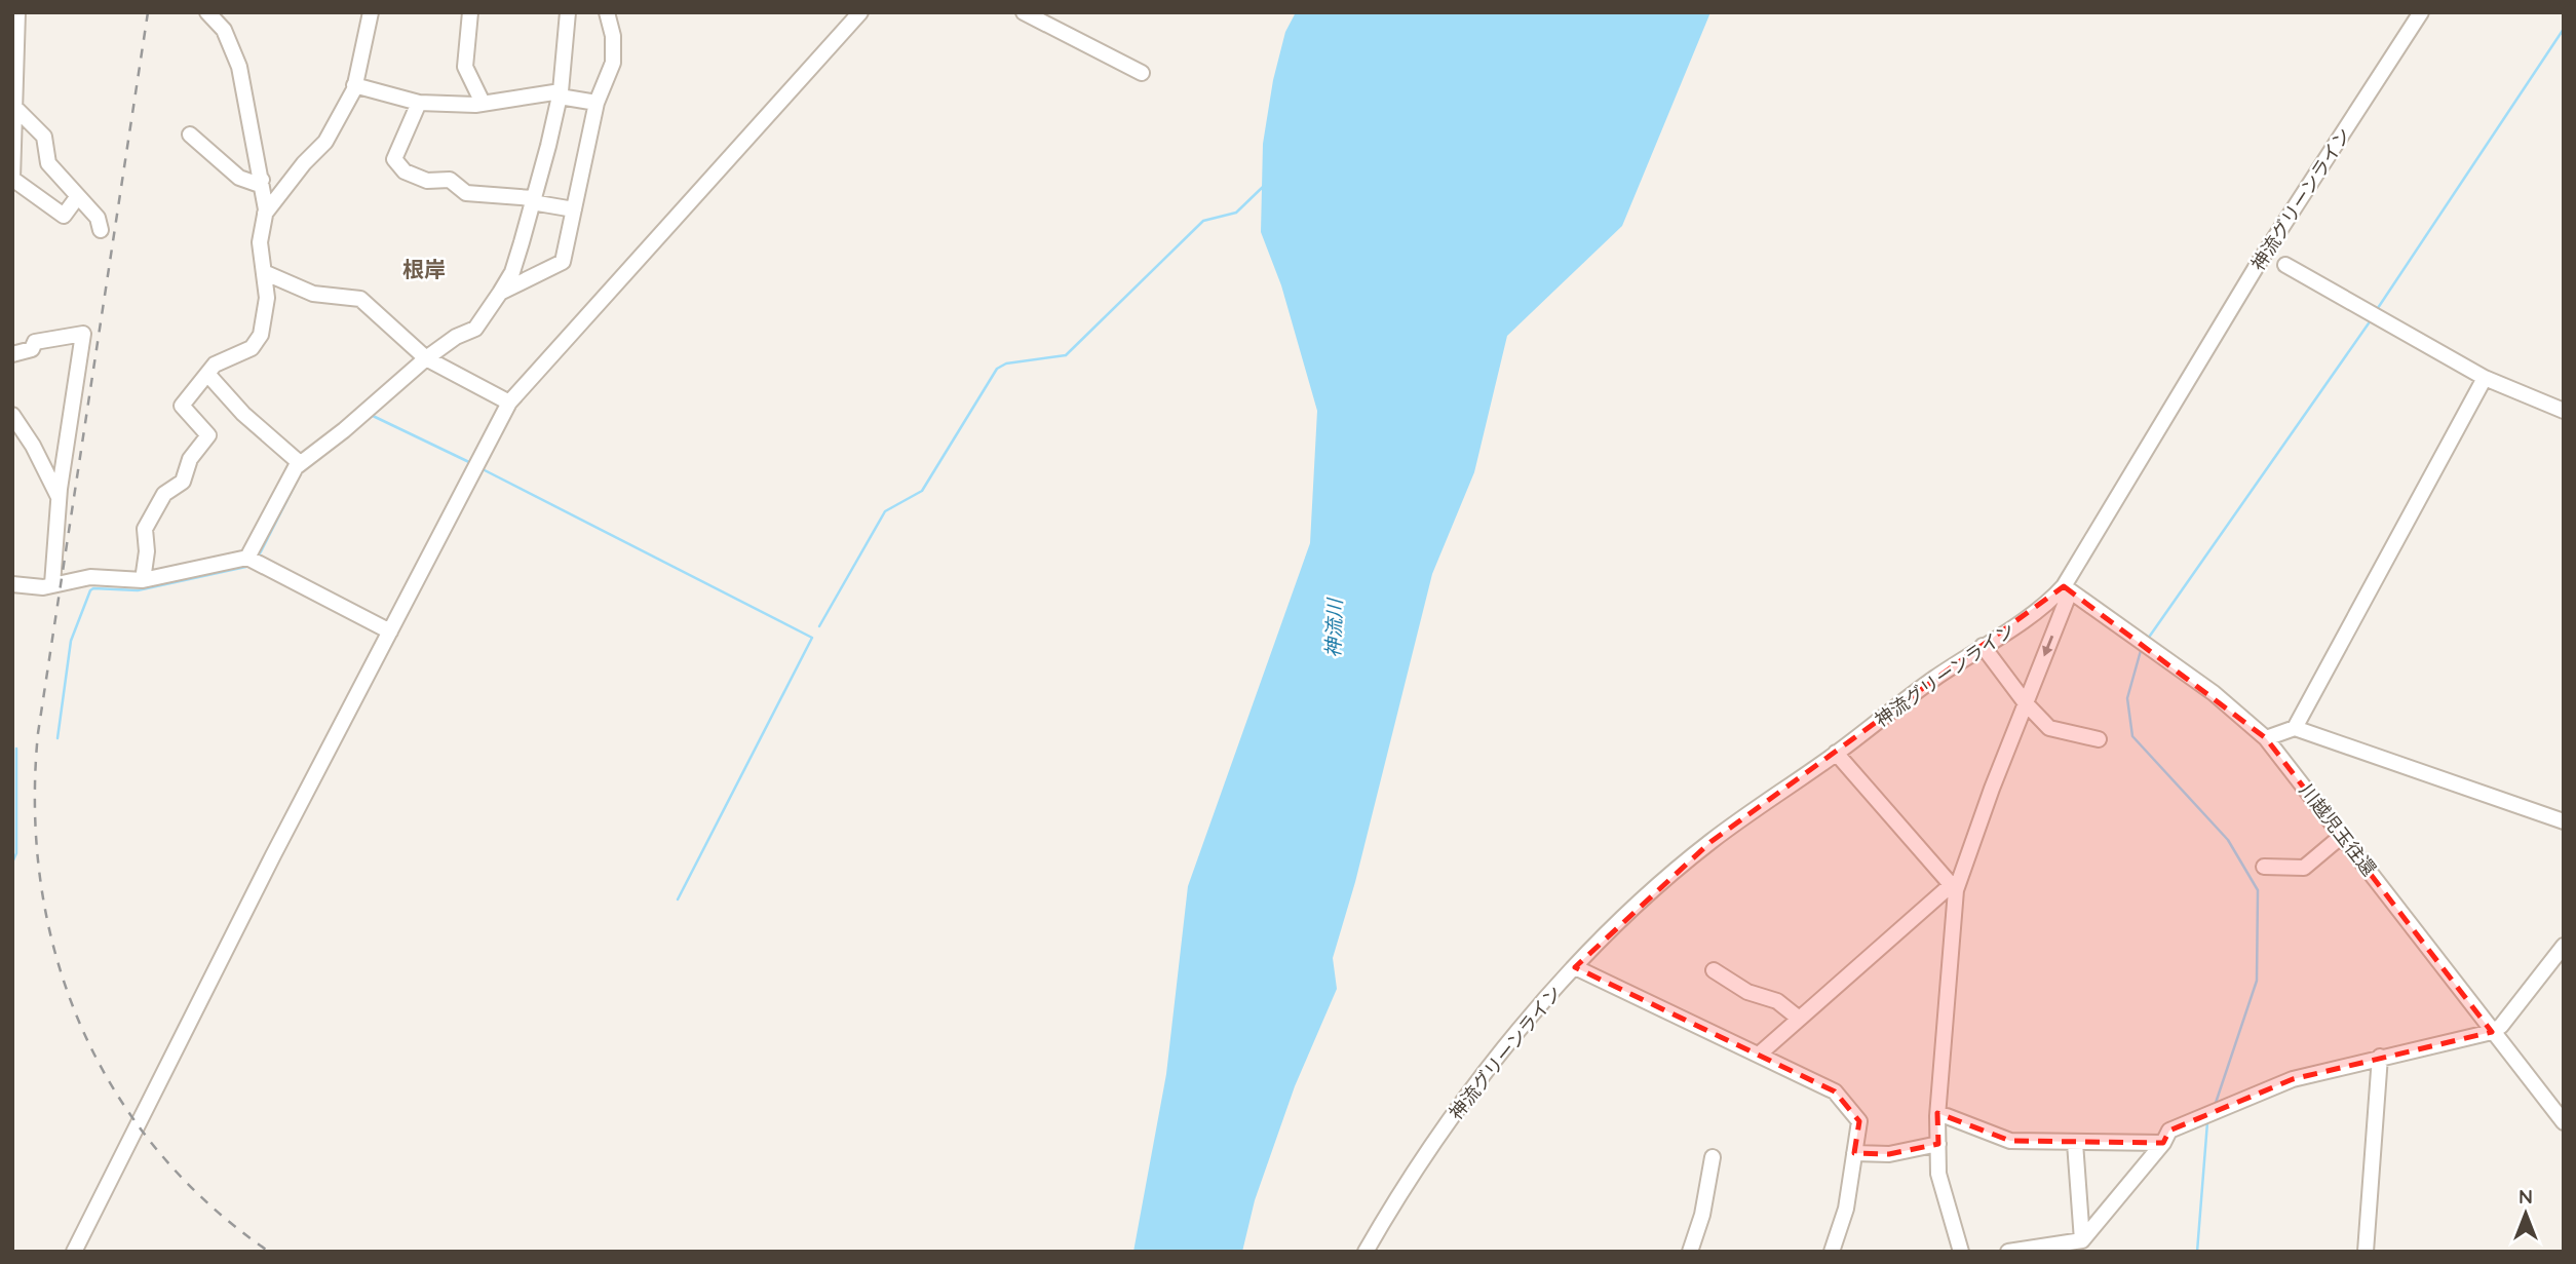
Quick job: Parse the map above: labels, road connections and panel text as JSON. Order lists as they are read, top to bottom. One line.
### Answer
{"streets":{"street":["神流グリーンライン","川越児玉往還"]},"crossings":[["神流グリーンライン","川越児玉往還"]],"districts":["根岸"],"water":["神流川"],"north":"top"}
